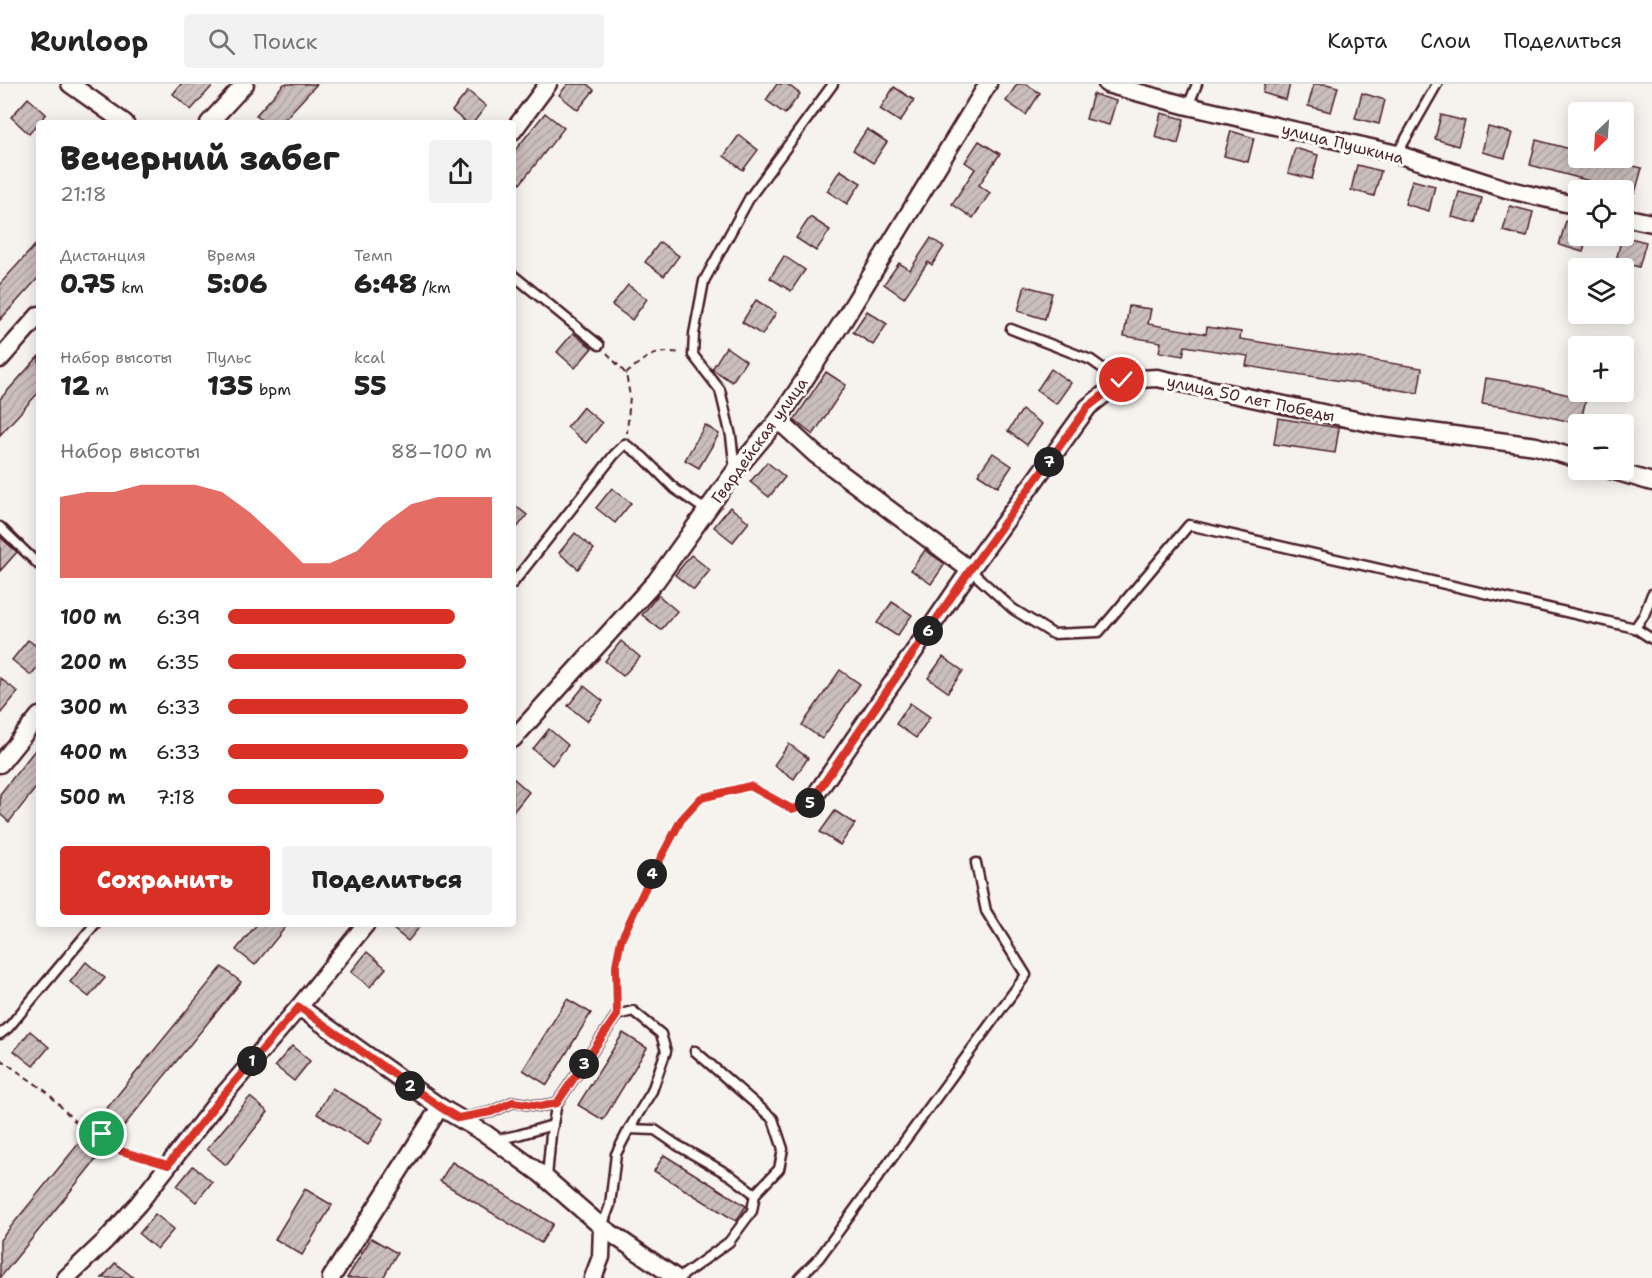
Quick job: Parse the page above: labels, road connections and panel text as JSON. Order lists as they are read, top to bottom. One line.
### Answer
{"streets":{"street":["улица Пушкина","улица 50 лет Победы","Гвардейская улица"]},"north":"bottom left","page":{"header":"Runloop","search":"Поиск","nav":["Карта","Слои","Поделиться"],"map_buttons":["+","−"],"heading":["Вечерний забег","21:18"],"stats":[["Дистанция","0.75 km"],["Время","5:06"],["Темп","6:48 /km"],["Набор высоты","12 m"],["Пульс","135 bpm"],["kcal","55"]],"chart":["Набор высоты","88–100 m"],"pins":["7","6","5","4","1","3","2"],"list":[{"name":"100 m","note":"6:39"},{"name":"200 m","note":"6:35"},{"name":"300 m","note":"6:33"},{"name":"400 m","note":"6:33"},{"name":"500 m","note":"7:18"}],"buttons":["Сохранить","Поделиться"]}}
